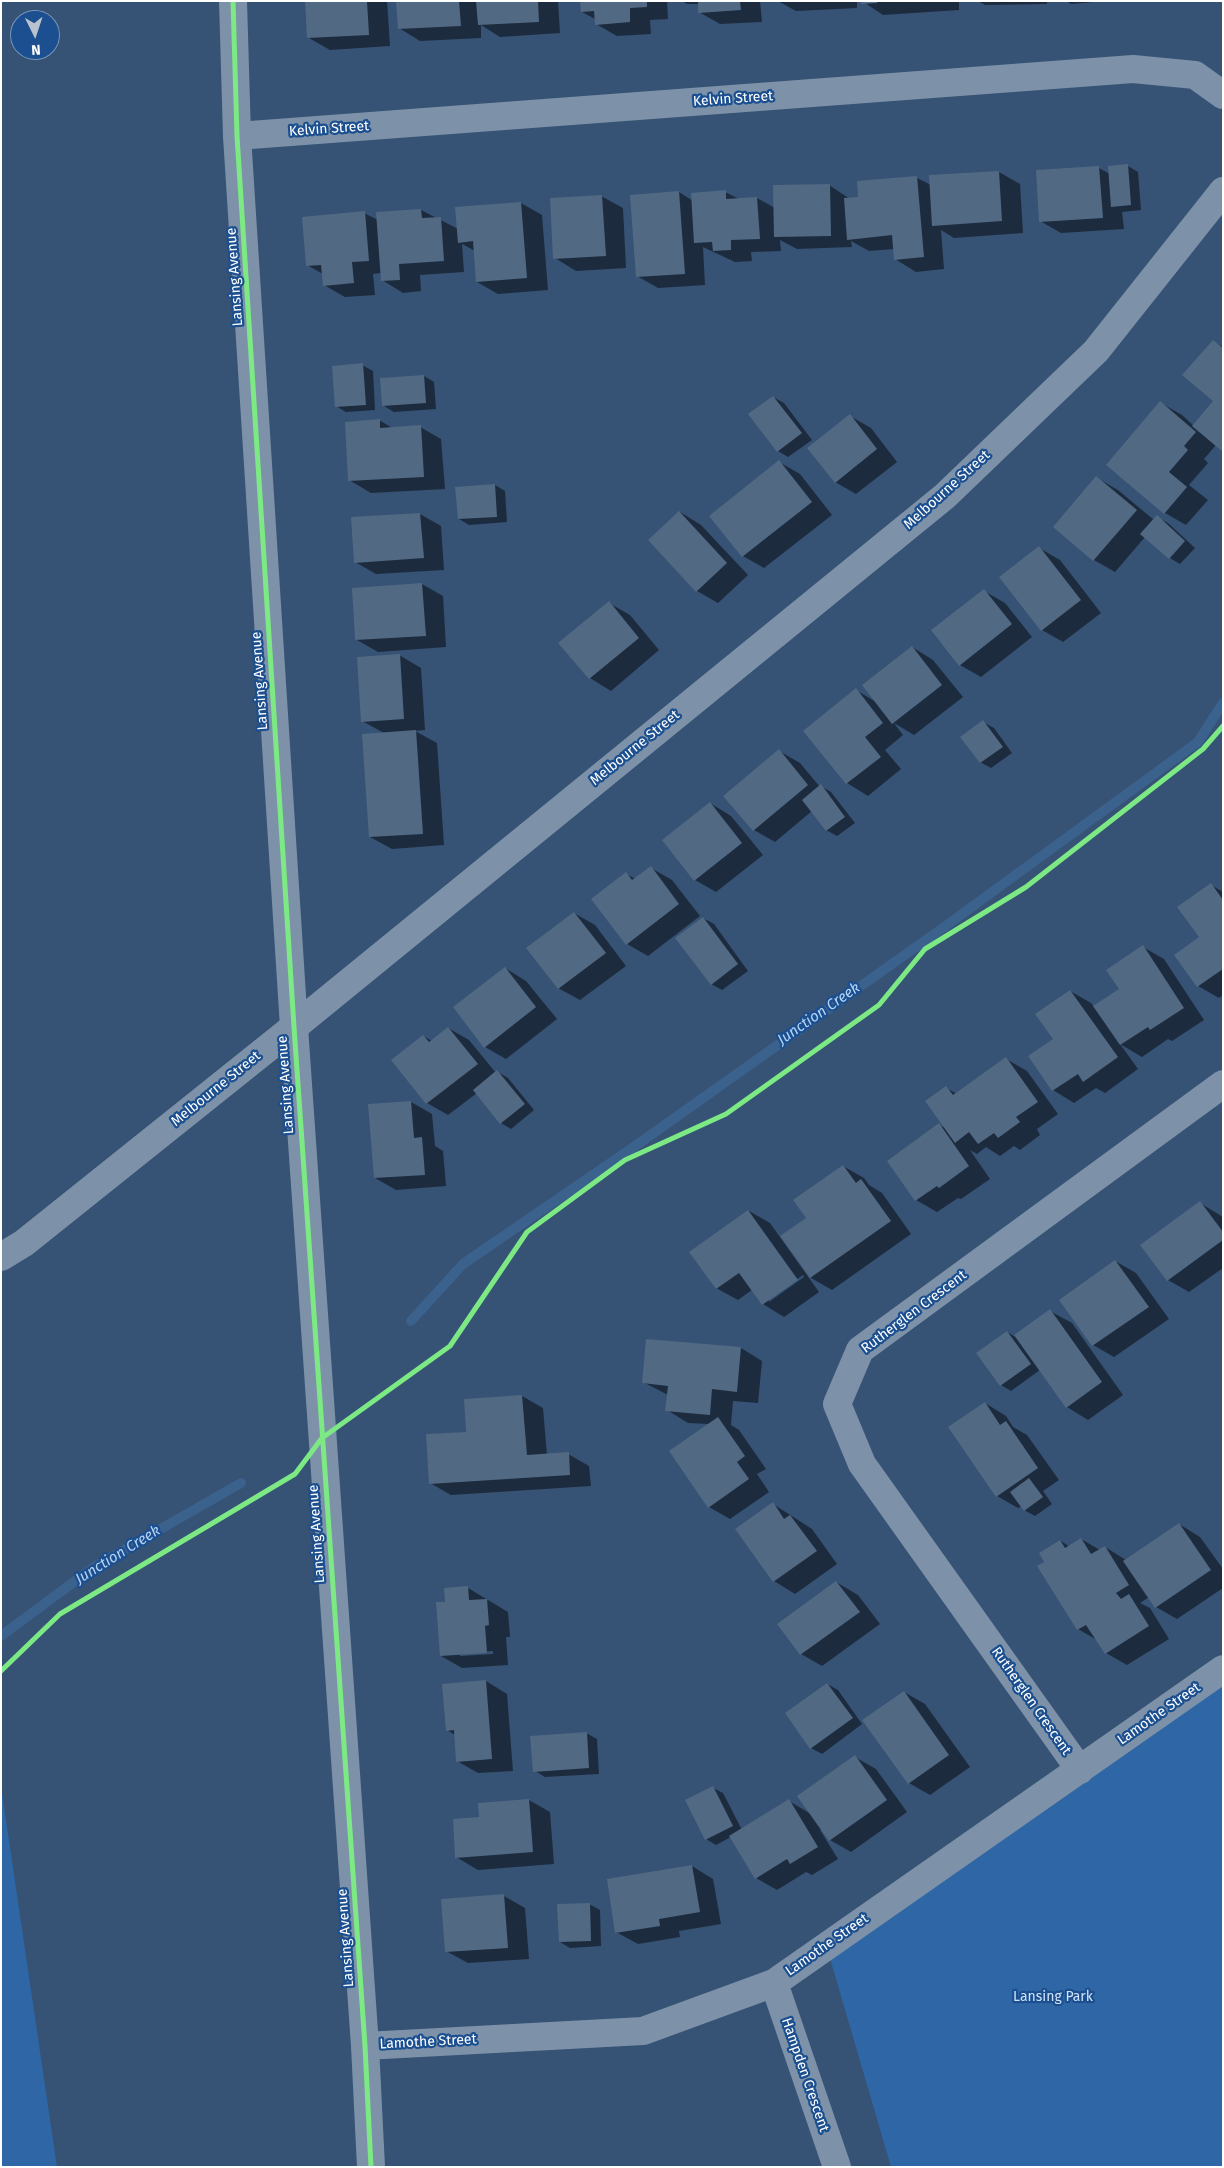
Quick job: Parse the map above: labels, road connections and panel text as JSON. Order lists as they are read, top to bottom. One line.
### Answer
{"streets":{"street":["Kelvin Street","Lansing Avenue","Melbourne Street","Rutherglen Crescent","Lamothe Street","Hampden Crescent"]},"crossings":[["Kelvin Street","Lansing Avenue"],["Lansing Avenue","Melbourne Street"],["Lansing Avenue","Lamothe Street"],["Rutherglen Crescent","Lamothe Street"],["Lamothe Street","Hampden Crescent"]],"water":["Junction Creek"],"parks":["Lansing Park"],"north":"bottom"}
